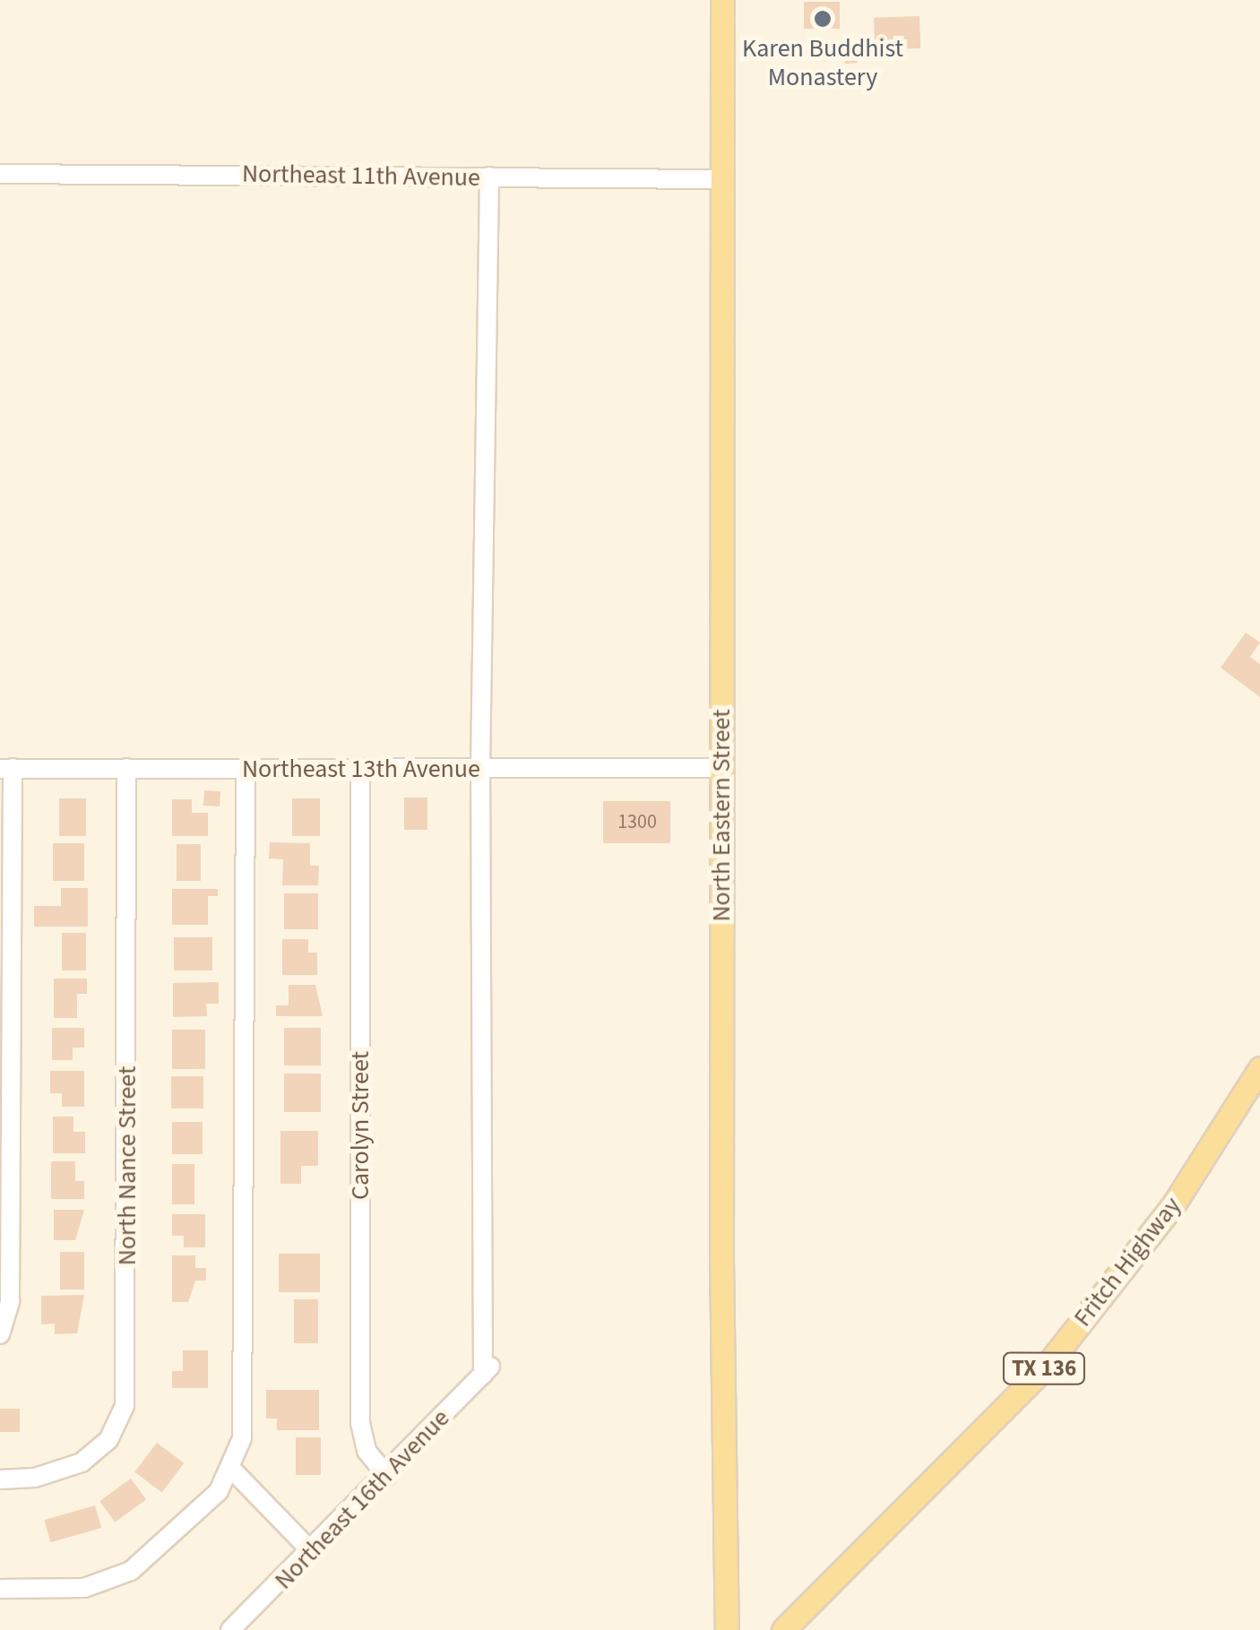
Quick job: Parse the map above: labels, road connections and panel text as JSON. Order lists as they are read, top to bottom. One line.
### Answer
{"streets":{"main road":["North Eastern Street","Fritch Highway","TX 136"],"street":["Northeast 11th Avenue","Northeast 13th Avenue","Carolyn Street","North Nance Street","Northeast 16th Avenue"]},"crossings":[["Northeast 11th Avenue","North Eastern Street"],["Northeast 13th Avenue","North Eastern Street"],["Northeast 13th Avenue","Carolyn Street"],["Northeast 13th Avenue","North Nance Street"],["Northeast 13th Avenue","Northeast 16th Avenue"],["Carolyn Street","Northeast 16th Avenue"]],"places":["Karen Buddhist Monastery"],"house_numbers":["1300"]}
